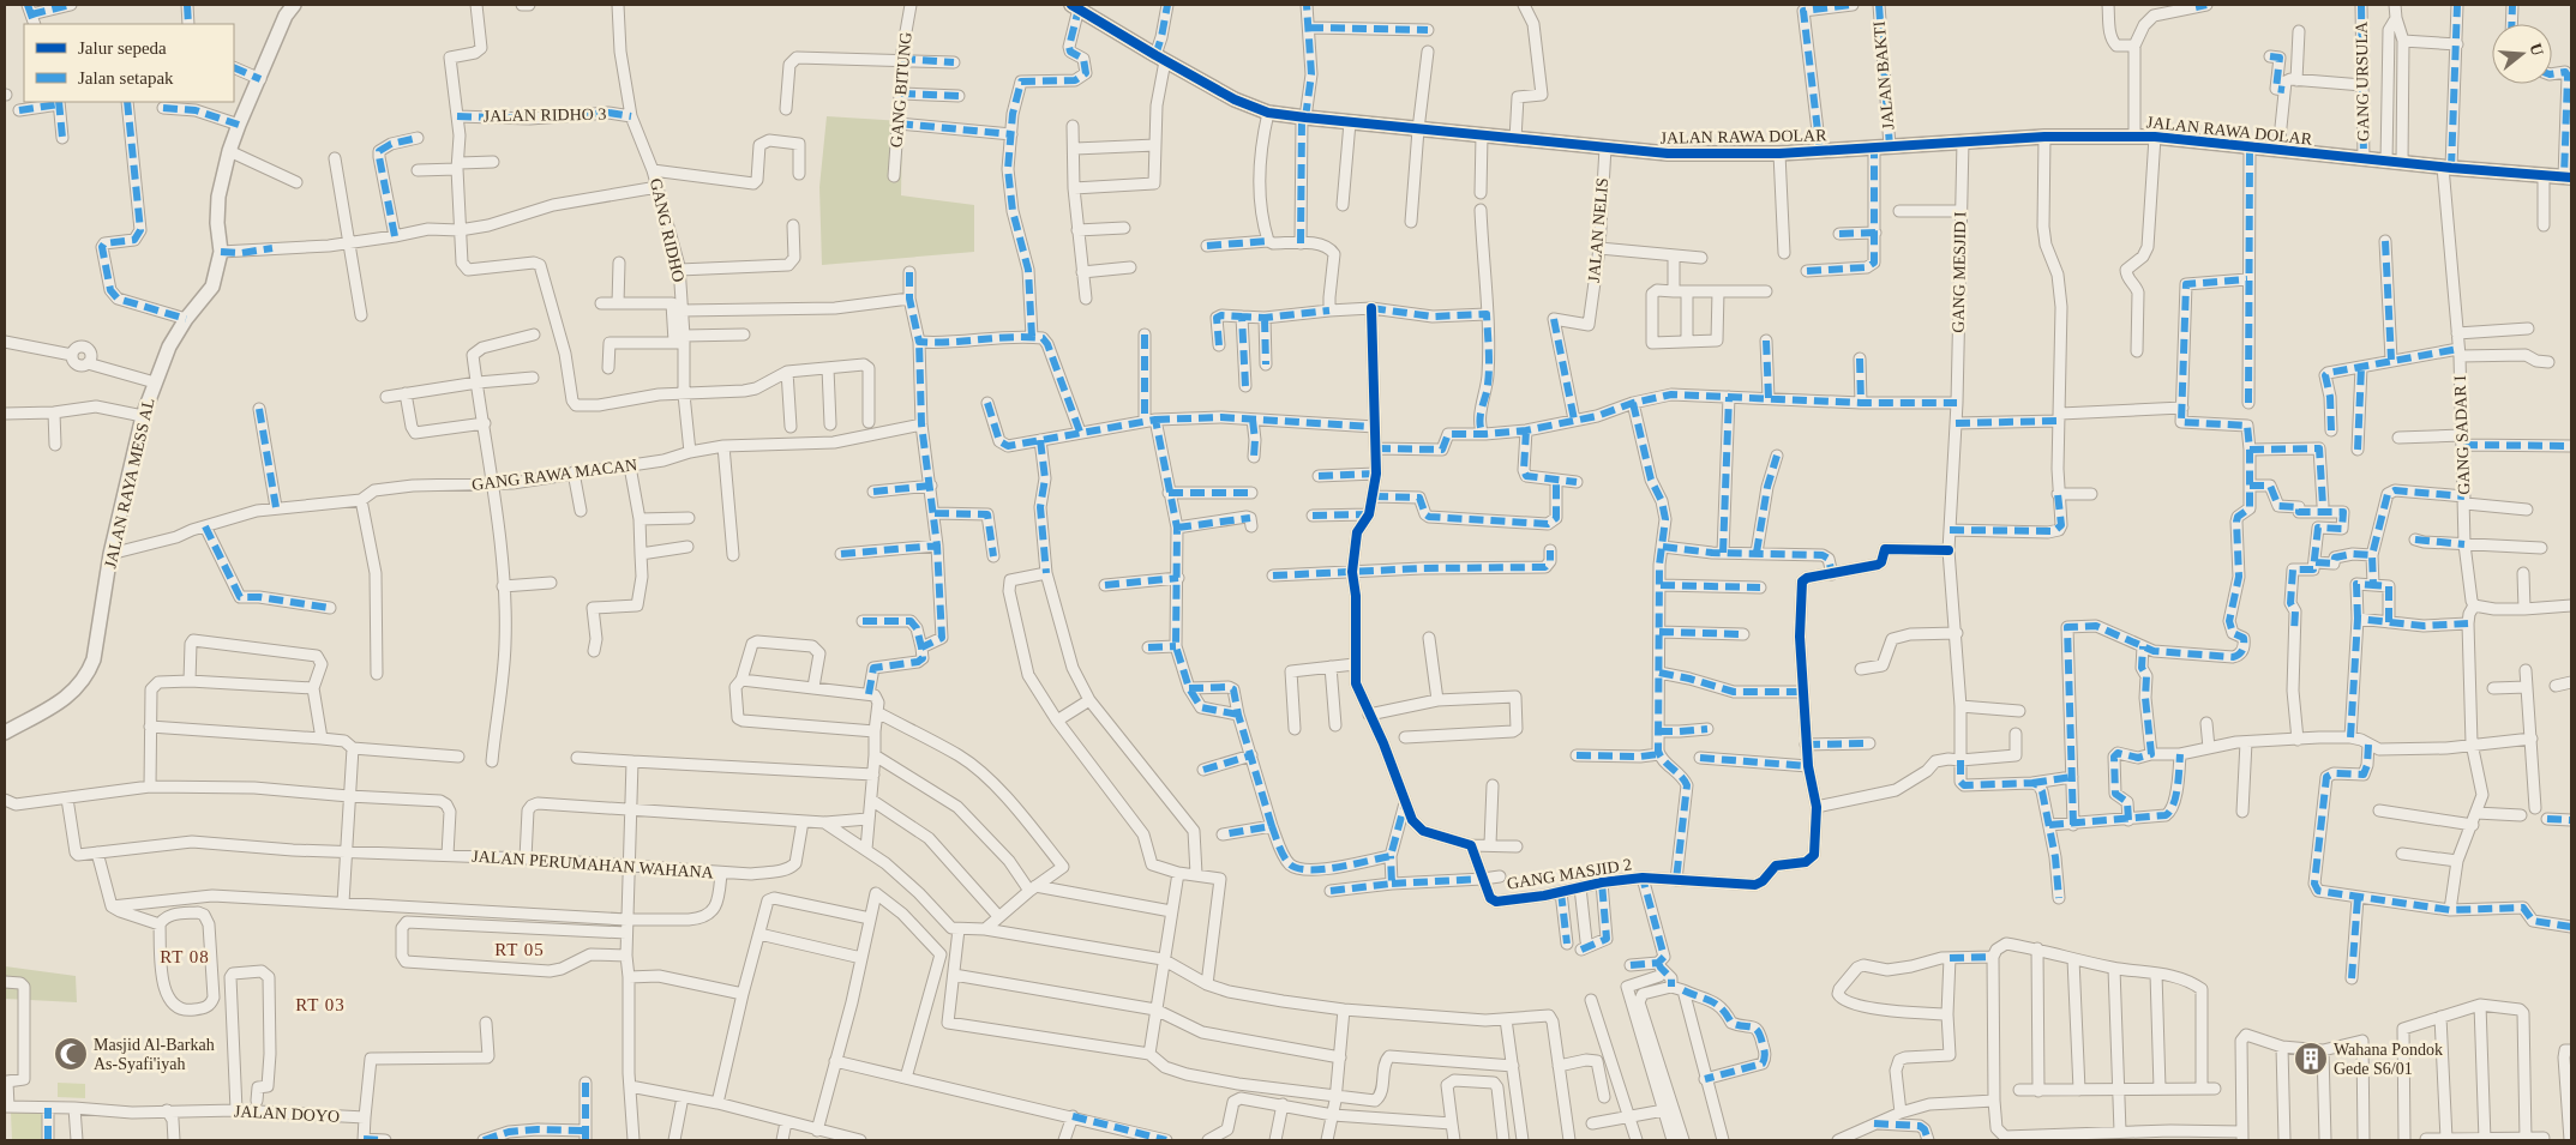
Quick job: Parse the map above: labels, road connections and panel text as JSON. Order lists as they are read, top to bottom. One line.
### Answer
{"streets":{"street":["JALAN BAKTI","GANG URSULA","GANG BITUNG","JALAN RIDHO 3","JALAN RAWA DOLAR","GANG RIDHO","JALAN NELIS","GANG MESJID I","GANG SADAR I","GANG RAWA MACAN","JALAN RAYA MESS AL","JALAN PERUMAHAN WAHANA","GANG MASJID 2","JALAN DOYO"]},"crossings":[["JALAN BAKTI","JALAN RAWA DOLAR"],["GANG URSULA","JALAN RAWA DOLAR"],["JALAN RIDHO 3","GANG RIDHO"],["JALAN RAWA DOLAR","JALAN NELIS"],["JALAN RAWA DOLAR","GANG MESJID I"],["JALAN RAWA DOLAR","GANG SADAR I"],["GANG RIDHO","GANG RAWA MACAN"],["GANG RAWA MACAN","JALAN RAYA MESS AL"]],"districts":["RT 05","RT 08","RT 03"],"places":{"mosque":["Masjid Al-Barkah As-Syafi'iyah"],"building":["Wahana Pondok Gede S6/01"]},"legend":["Jalur sepeda","Jalan setapak"],"north":"right"}
